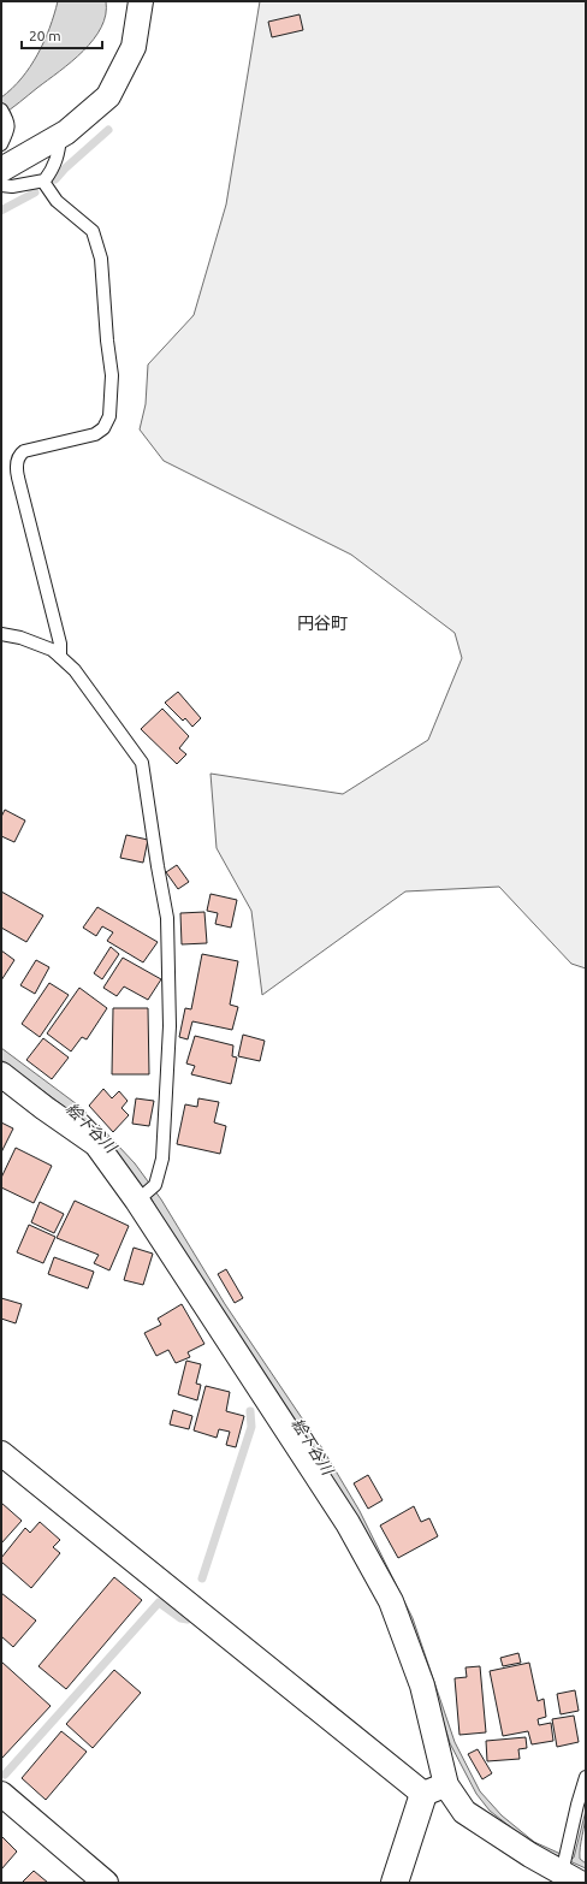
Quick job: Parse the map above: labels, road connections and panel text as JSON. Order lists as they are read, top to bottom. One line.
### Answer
{"districts":["円谷町"],"water":["絵下谷川"],"scale_bar":"20 m"}
